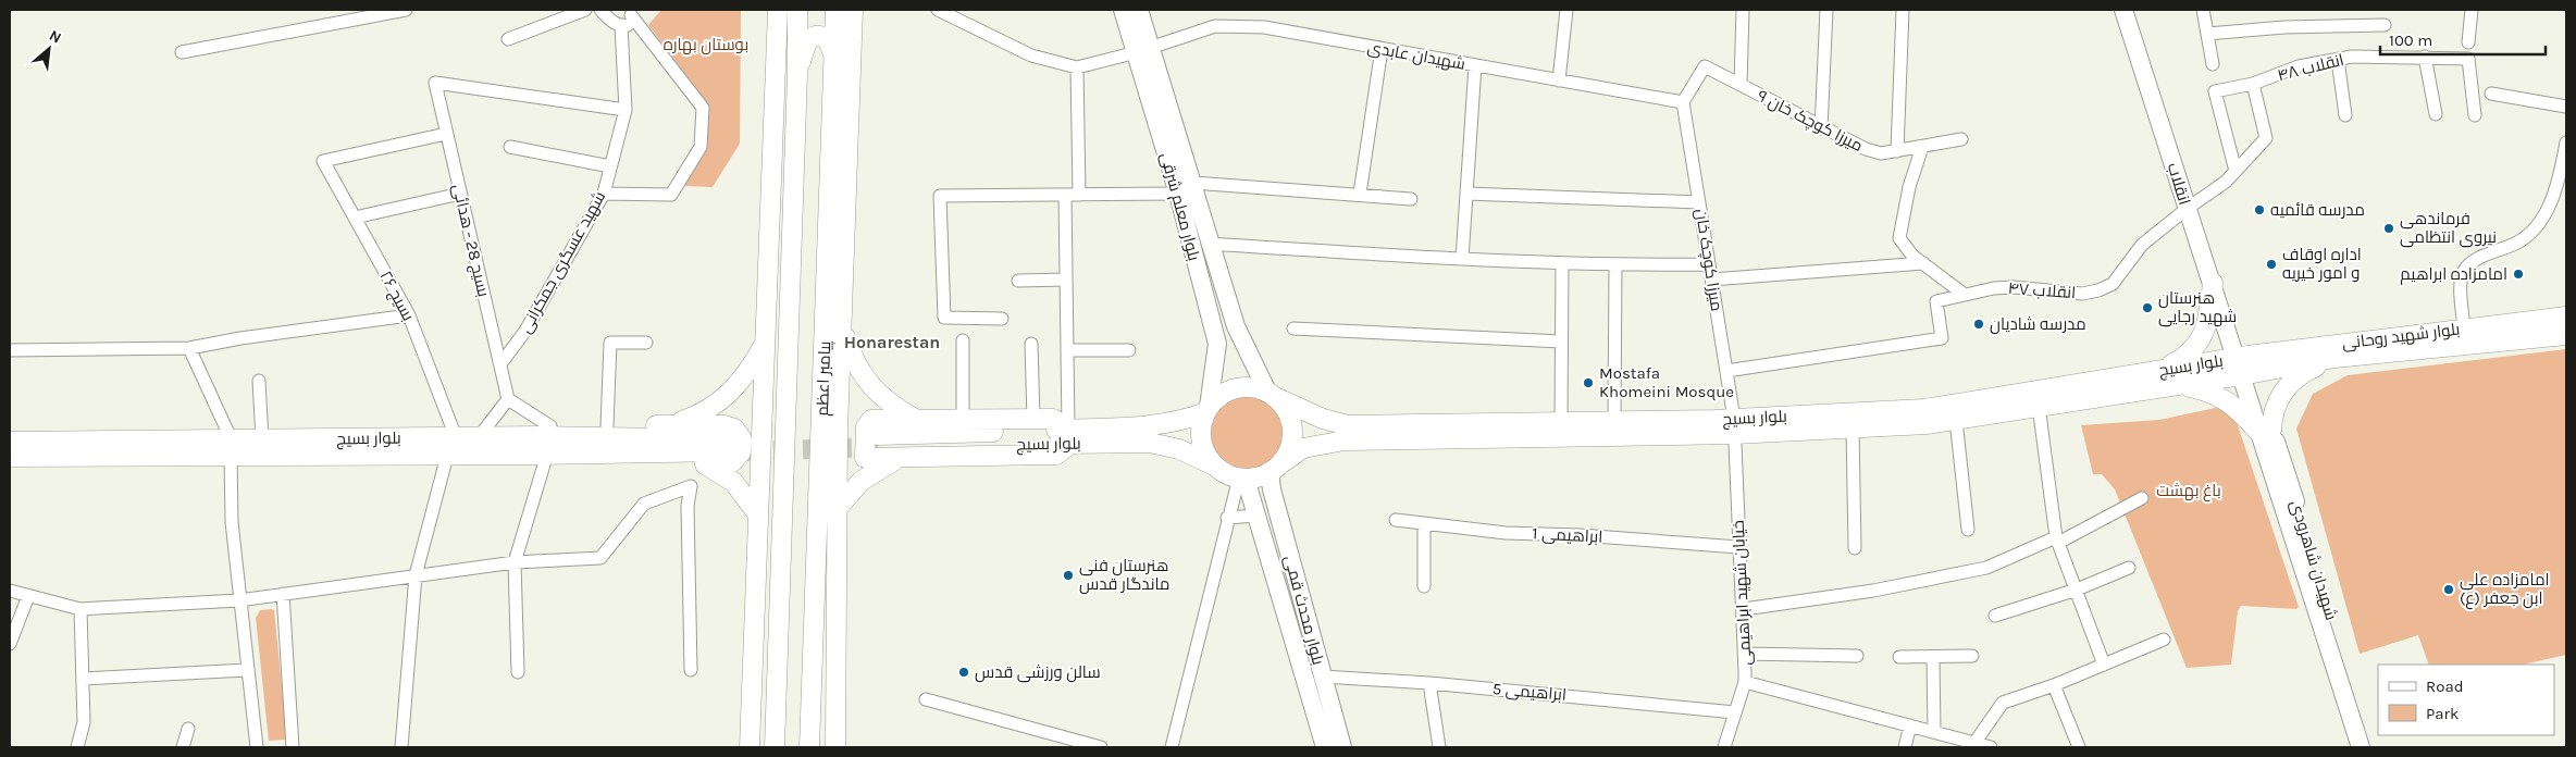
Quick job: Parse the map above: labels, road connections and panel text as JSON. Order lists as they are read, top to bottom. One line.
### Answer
{"streets":{"main road":["انقلاب","بلوار معلم شرقی","بلوار شهید روحانی","بلوار بسیج","پیامبر اعظم","شهیدان شاهرودی","بلوار محدث قمی"],"street":["شهیدان عابدی","انقلاب ۴۸","میرزا کوچک خان ۹","بسیج 28 - هدائی","میرزا کوچک خان","شهید عسگری جمکرانی","انقلاب ۴۷","بسیج ۲۶","ابراهیمی 1","خیابان شهید ابراهیمی","ابراهیمی 5"]},"crossings":[["شهیدان عابدی","میرزا کوچک خان ۹"],["شهیدان عابدی","بلوار معلم شرقی"],["شهیدان عابدی","میرزا کوچک خان"],["میرزا کوچک خان ۹","میرزا کوچک خان"],["انقلاب","انقلاب ۴۷"],["انقلاب","بلوار شهید روحانی"],["انقلاب","بلوار بسیج"],["انقلاب","شهیدان شاهرودی"],["بلوار معلم شرقی","بلوار بسیج"],["بلوار معلم شرقی","بلوار محدث قمی"],["بسیج 28 - هدائی","شهید عسگری جمکرانی"],["بسیج 28 - هدائی","بسیج ۲۶"],["میرزا کوچک خان","انقلاب ۴۷"],["میرزا کوچک خان","بلوار بسیج"],["میرزا کوچک خان","خیابان شهید ابراهیمی"],["بسیج ۲۶","بلوار بسیج"],["بلوار شهید روحانی","بلوار بسیج"],["بلوار شهید روحانی","شهیدان شاهرودی"],["بلوار بسیج","شهیدان شاهرودی"],["بلوار بسیج","خیابان شهید ابراهیمی"],["بلوار بسیج","بلوار محدث قمی"],["ابراهیمی 1","خیابان شهید ابراهیمی"],["خیابان شهید ابراهیمی","ابراهیمی 5"],["بلوار محدث قمی","ابراهیمی 5"]],"districts":["Honarestan"],"parks":["بوستان بهاره","باغ بهشت"],"places":["مدرسه قائمیه","فرماندهی نیروی انتظامی","اداره اوقاف و امور خیریه","امامزاده ابراهیم","هنرستان شهید رجایی","مدرسه شادیان","Mostafa Khomeini Mosque","هنرستان فنی ماندگار قدس","امامزاده علی‌ ابن جعفر (ع)","سالن ورزشی قدس"],"legend":["Road","Park"],"scale_bar":"100 m","north":"top right"}
